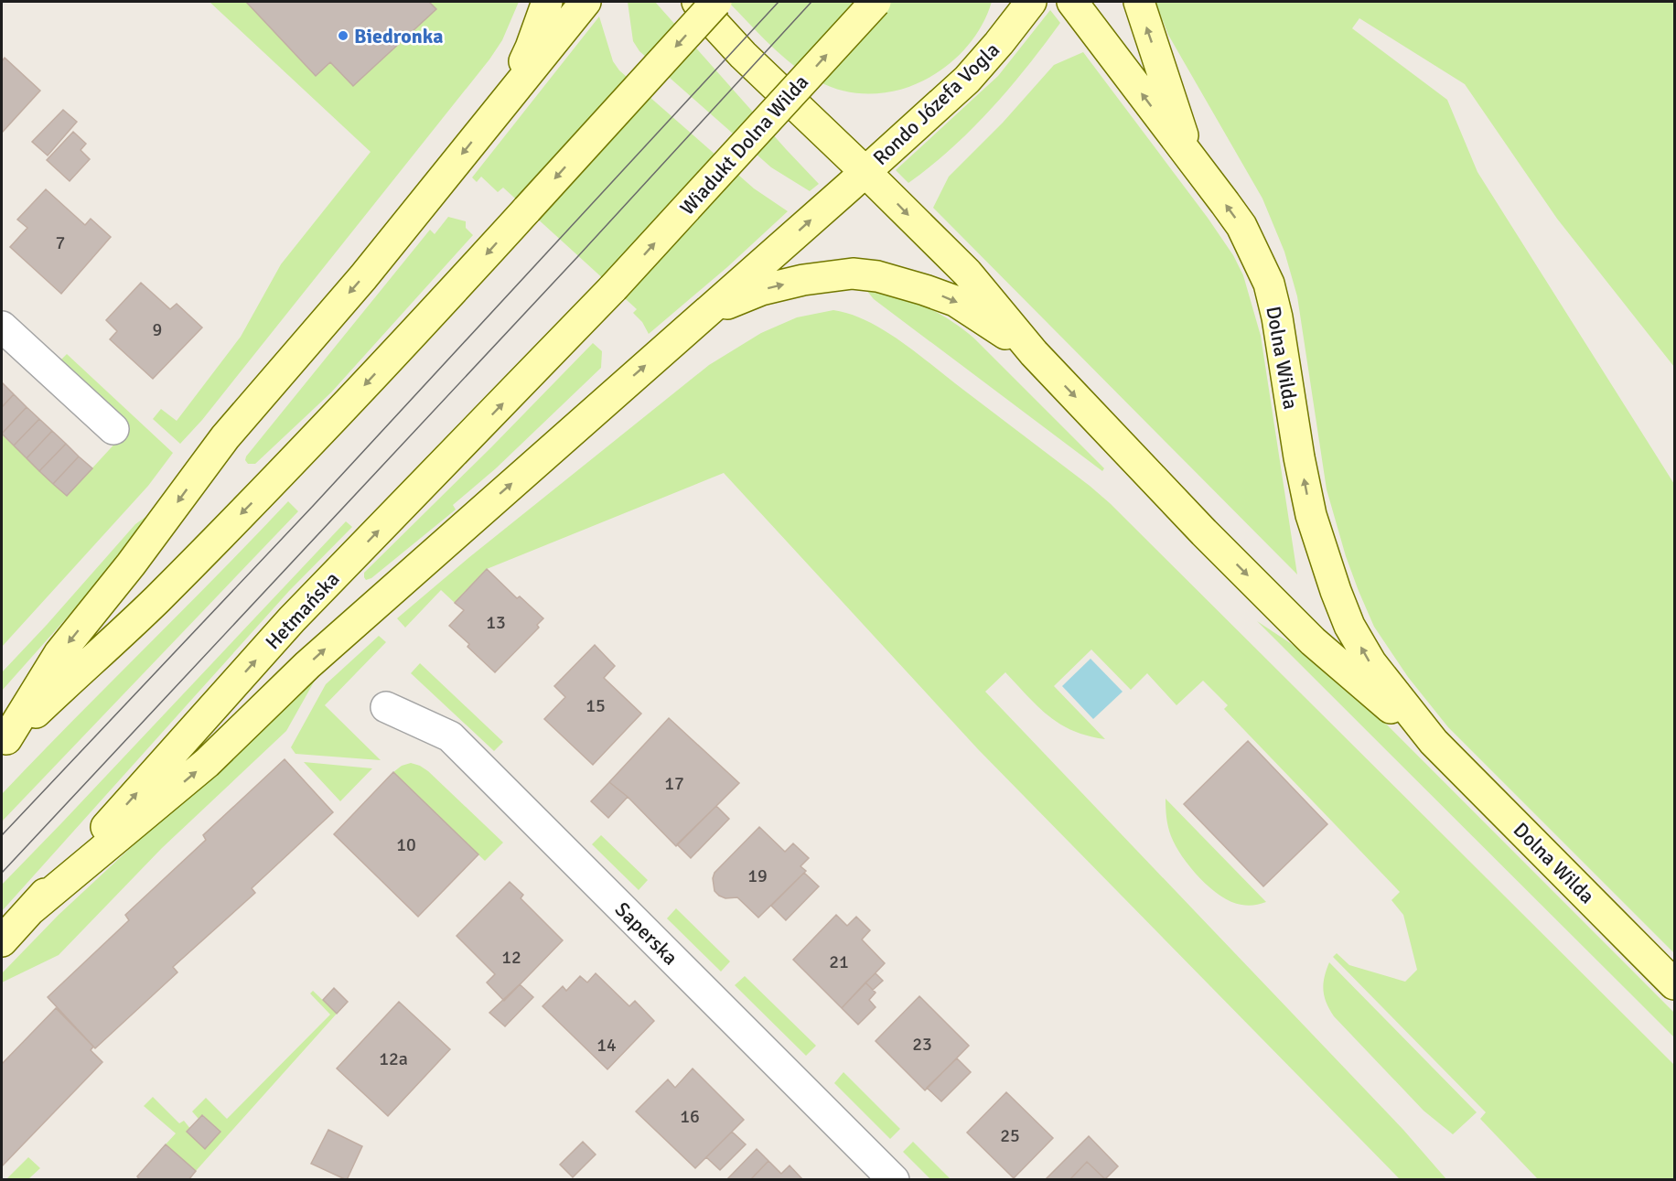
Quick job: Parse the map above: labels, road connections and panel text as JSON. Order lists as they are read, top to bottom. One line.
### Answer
{"streets":{"main road":["Rondo Józefa Vogla","Wiadukt Dolna Wilda","Dolna Wilda","Hetmańska"],"street":["Saperska"]},"crossings":[["Rondo Józefa Vogla","Dolna Wilda"],["Wiadukt Dolna Wilda","Hetmańska"]],"places":["Biedronka"],"house_numbers":["7","9","13","15","17","10","19","12","21","23","14","12a","16","25"]}
